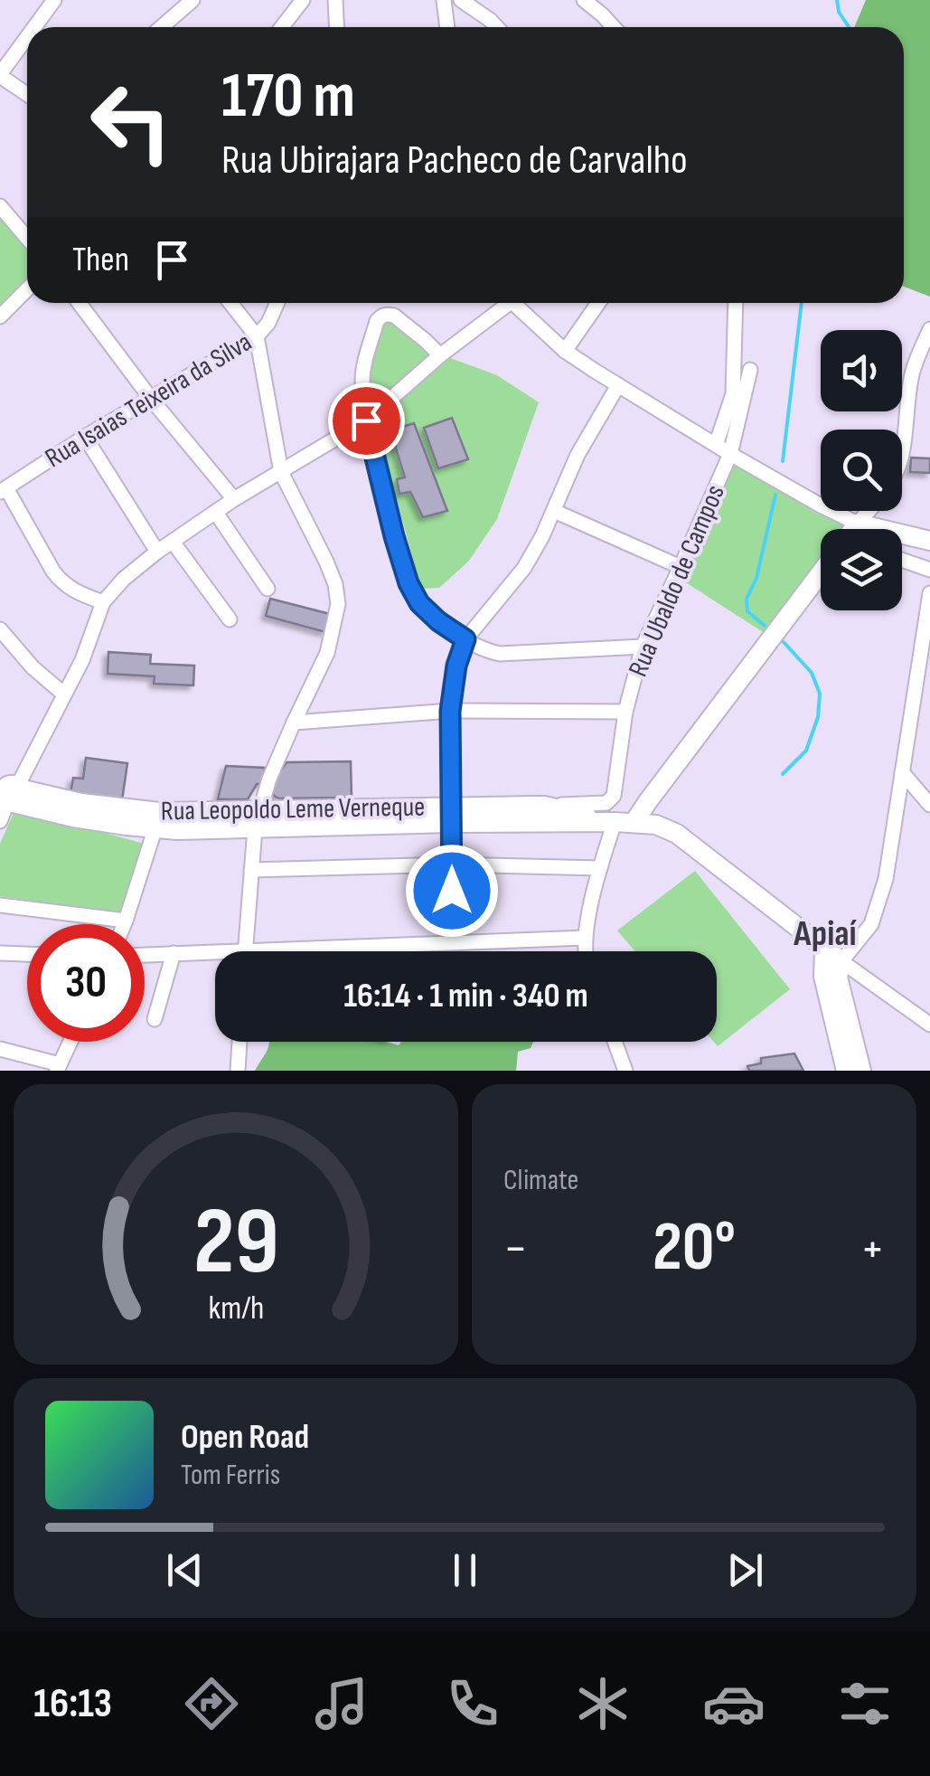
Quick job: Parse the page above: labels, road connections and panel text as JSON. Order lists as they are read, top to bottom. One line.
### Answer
{"streets":{"main road":["Rua Leopoldo Leme Verneque"],"street":["Rua Isaias Teixeira da Silva","Rua Ubaldo de Campos"]},"crossings":[["Rua Ubaldo de Campos","Rua Leopoldo Leme Verneque"]],"districts":["Apiaí"],"page":{"turn":["170 m","Rua Ubirajara Pacheco de Carvalho"],"then":"Then","limit":"30","trip":"16:14 · 1 min · 340 m","tile":"Climate","heat":["−","20°","+"],"song":["Open Road","Tom Ferris"],"tabs":"16:13","gauge":["29","km/h"]}}
